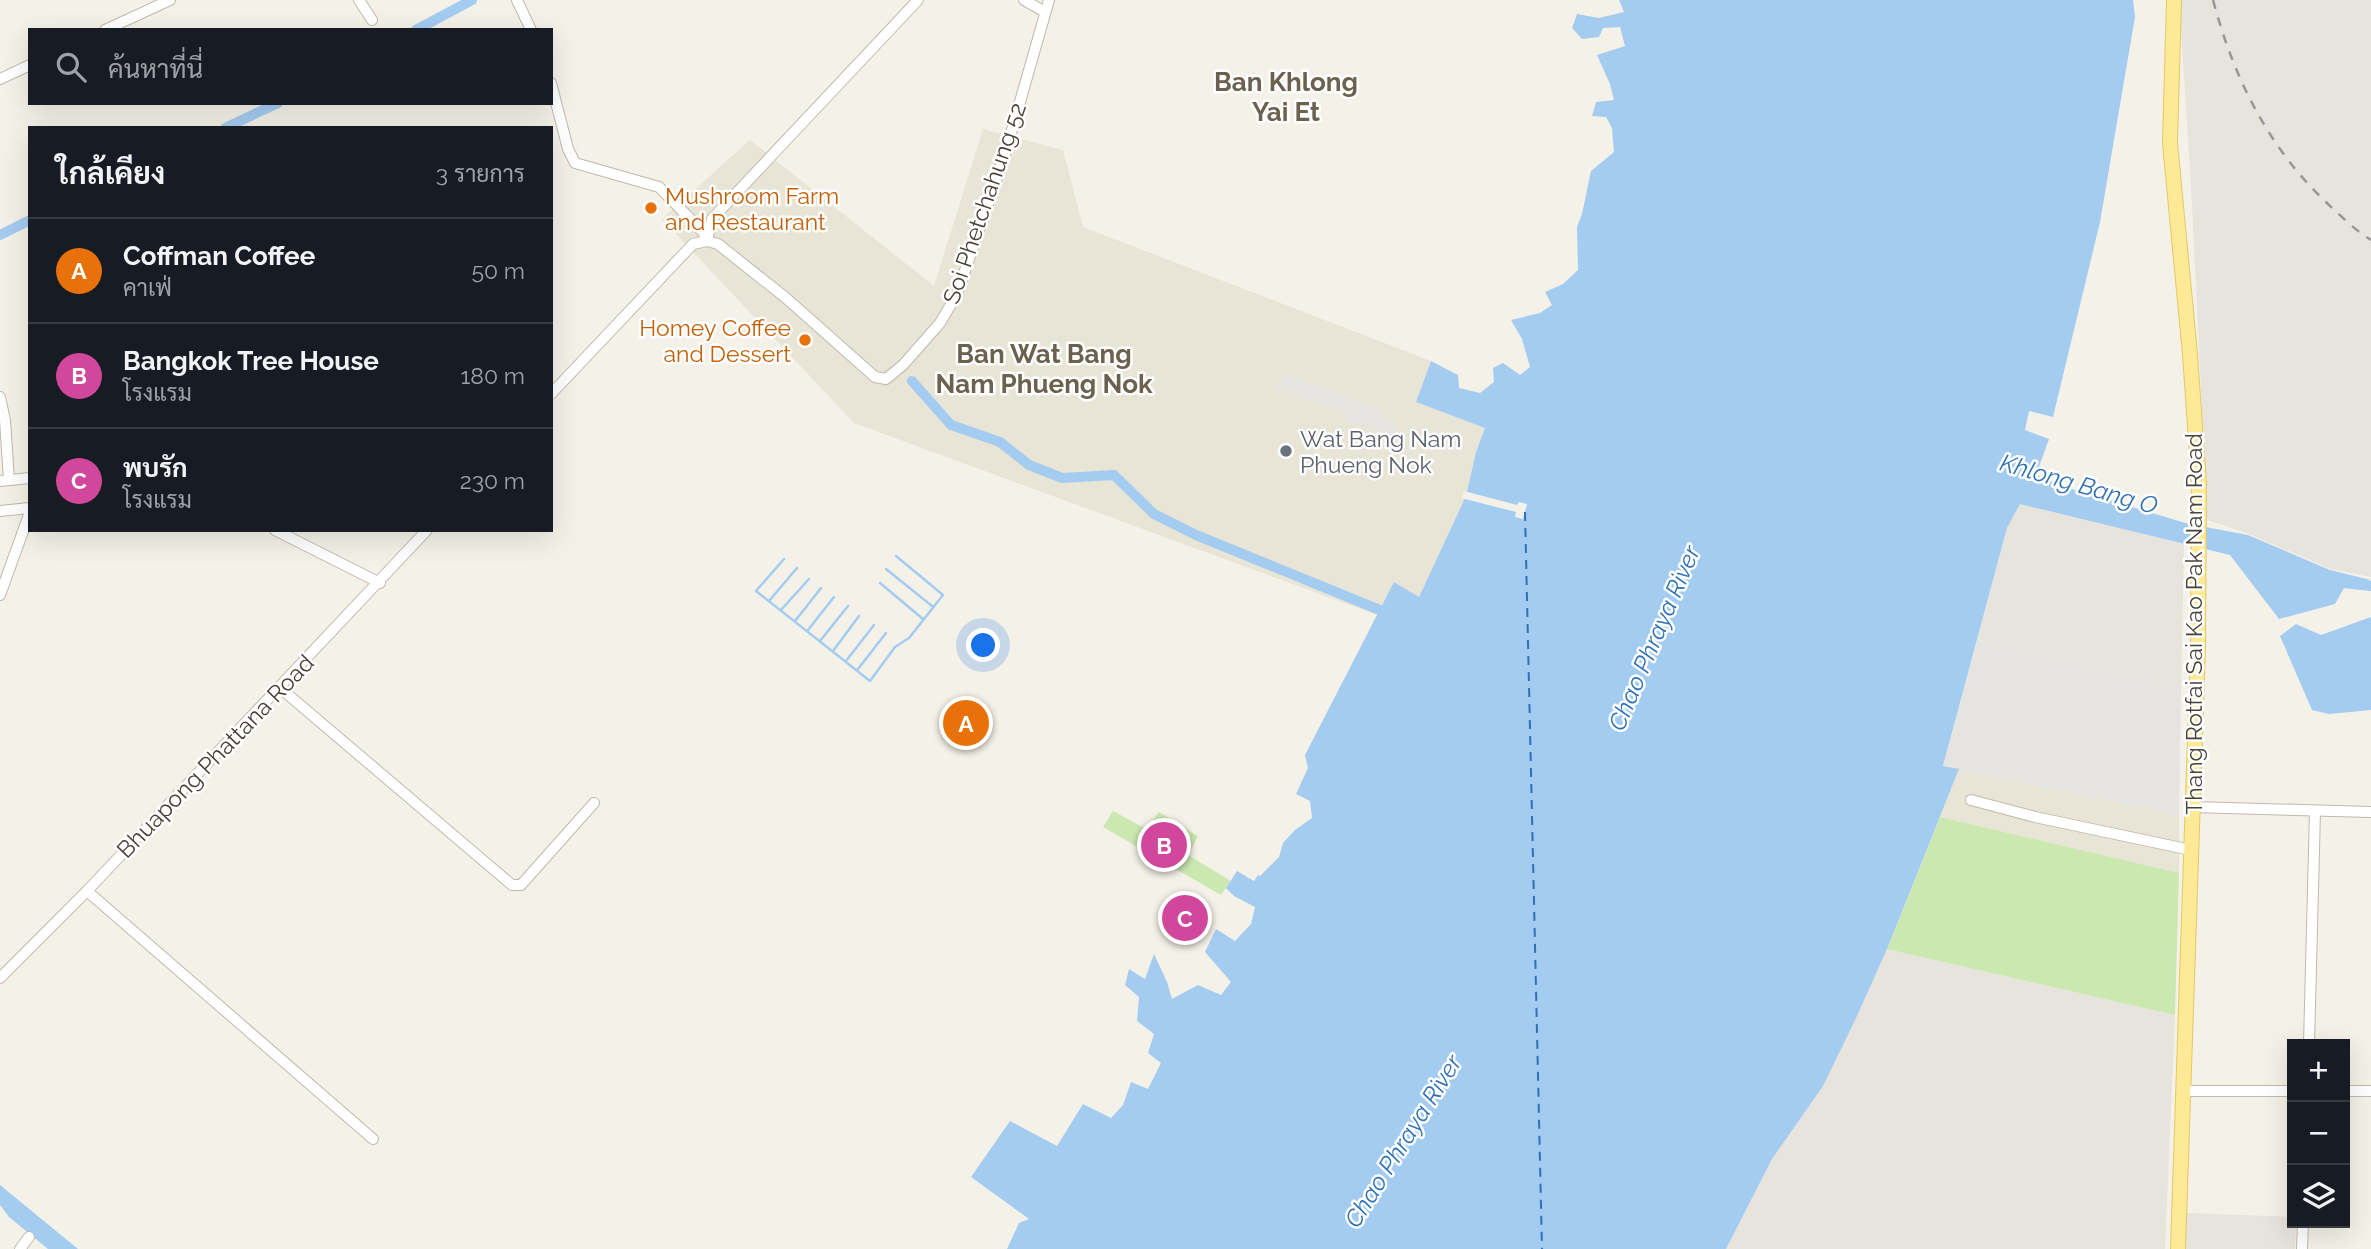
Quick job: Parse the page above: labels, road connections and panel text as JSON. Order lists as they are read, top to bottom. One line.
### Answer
{"streets":{"main road":["Thang Rotfai Sai Kao Pak Nam Road"],"street":["Soi Phetchahung 52","Bhuapong Phattana Road"]},"districts":["Ban Khlong Yai Et","Ban Wat Bang Nam Phueng Nok"],"water":["Khlong Bang O","Chao Phraya River"],"places":["Mushroom Farm and Restaurant","Homey Coffee and Dessert","Wat Bang Nam Phueng Nok"],"page":{"search":"ค้นหาที่นี่","heading":["ใกล้เคียง","3 รายการ"],"list":[{"mark":"A","name":"Coffman Coffee","note":"คาเฟ่","value":"50 m"},{"mark":"B","name":"Bangkok Tree House","note":"โรงแรม","value":"180 m"},{"mark":"C","name":"พบรัก","note":"โรงแรม","value":"230 m"}],"pins":["A","B","C"],"map_buttons":["+","−"]}}
